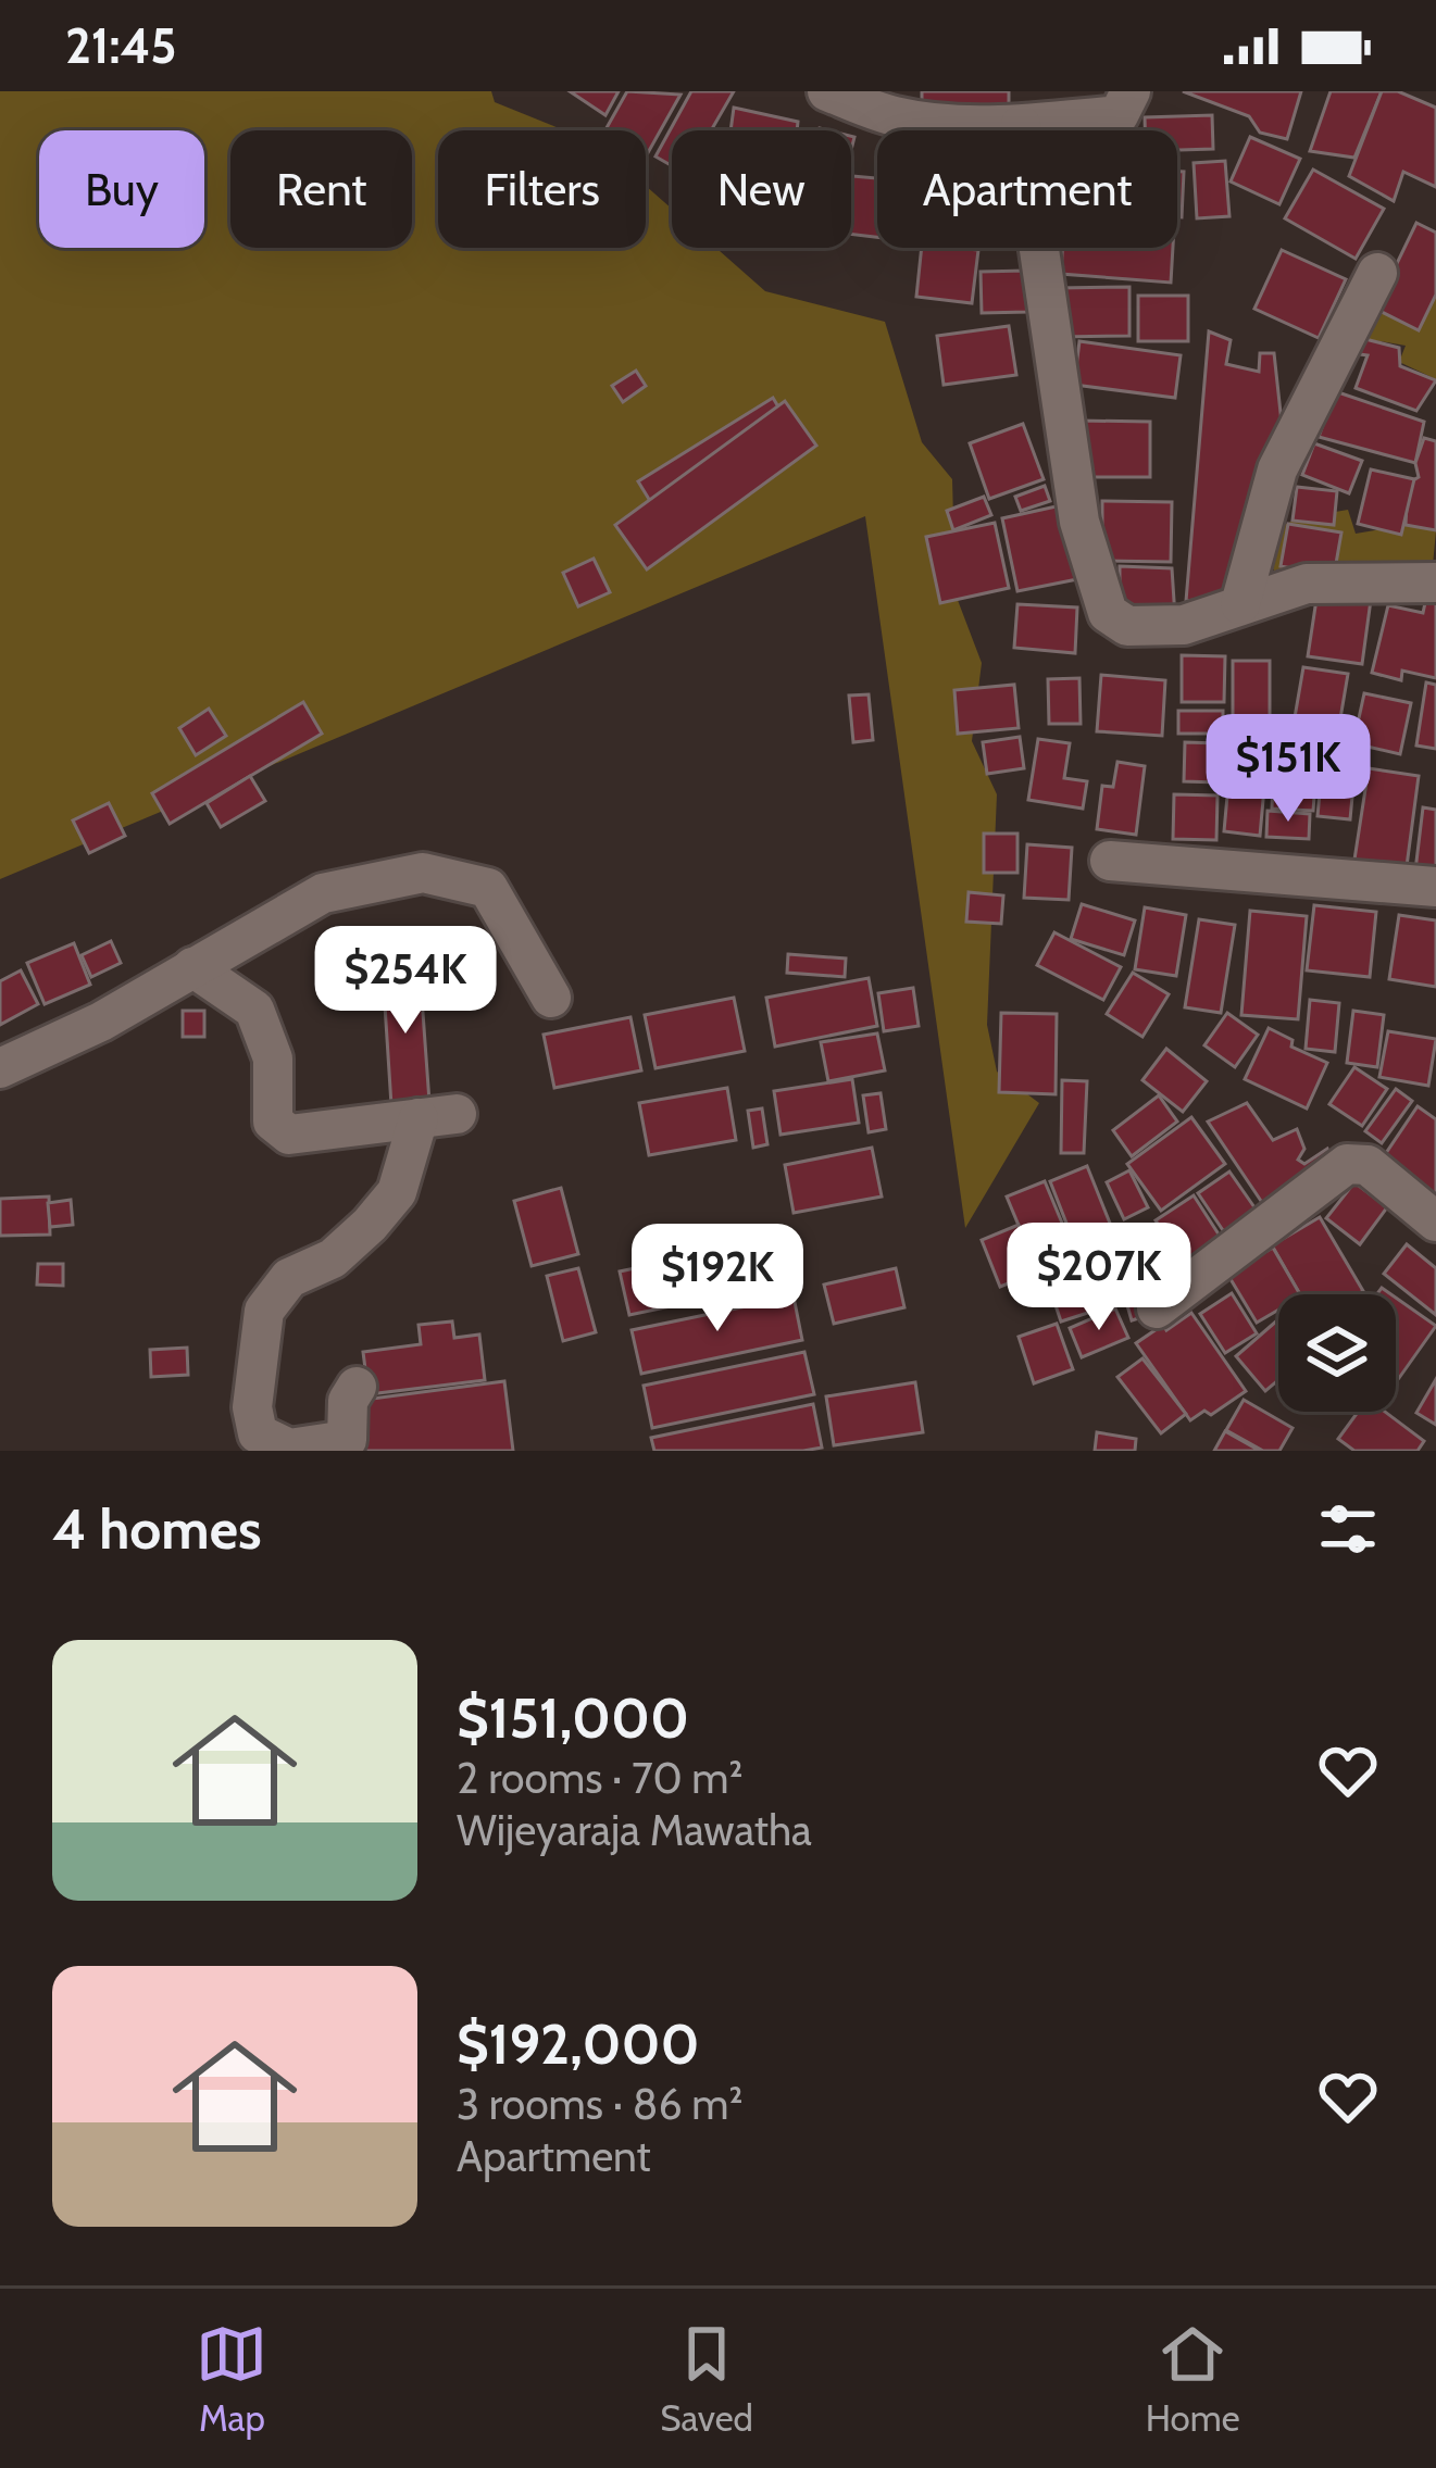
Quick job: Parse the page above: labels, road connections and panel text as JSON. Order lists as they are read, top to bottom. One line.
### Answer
{"page":{"status":"21:45","chip":["Buy","Rent","Filters","New","Apartment"],"price":["$151K","$254K","$207K","$192K"],"heading":"4 homes","list":[{"name":"$151,000","note":"2 rooms · 70 m² · Wijeyaraja Mawatha"},{"name":"$192,000","note":"3 rooms · 86 m² · Apartment"}],"tabs":["Map","Saved","Home"]}}
